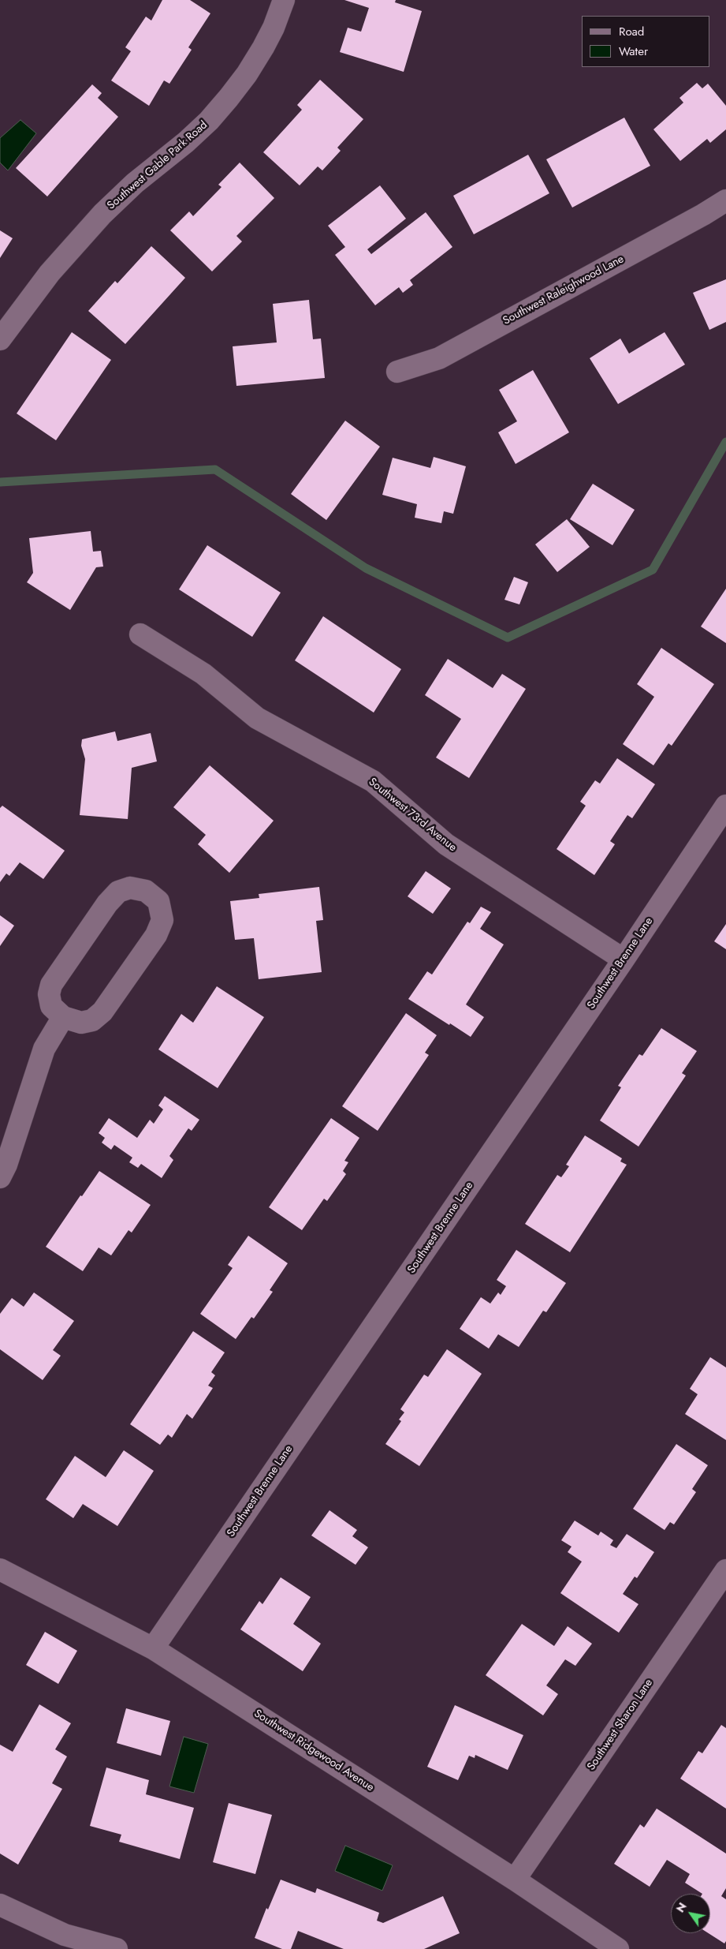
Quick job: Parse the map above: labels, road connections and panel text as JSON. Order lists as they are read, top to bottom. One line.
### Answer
{"streets":{"street":["Southwest Gable Park Road","Southwest Raleighwood Lane","Southwest 73rd Avenue","Southwest Brenne Lane","Southwest Sharon Lane","Southwest Ridgewood Avenue"]},"crossings":[["Southwest 73rd Avenue","Southwest Brenne Lane"],["Southwest Brenne Lane","Southwest Ridgewood Avenue"],["Southwest Sharon Lane","Southwest Ridgewood Avenue"]],"legend":["Road","Water"],"north":"top left"}
